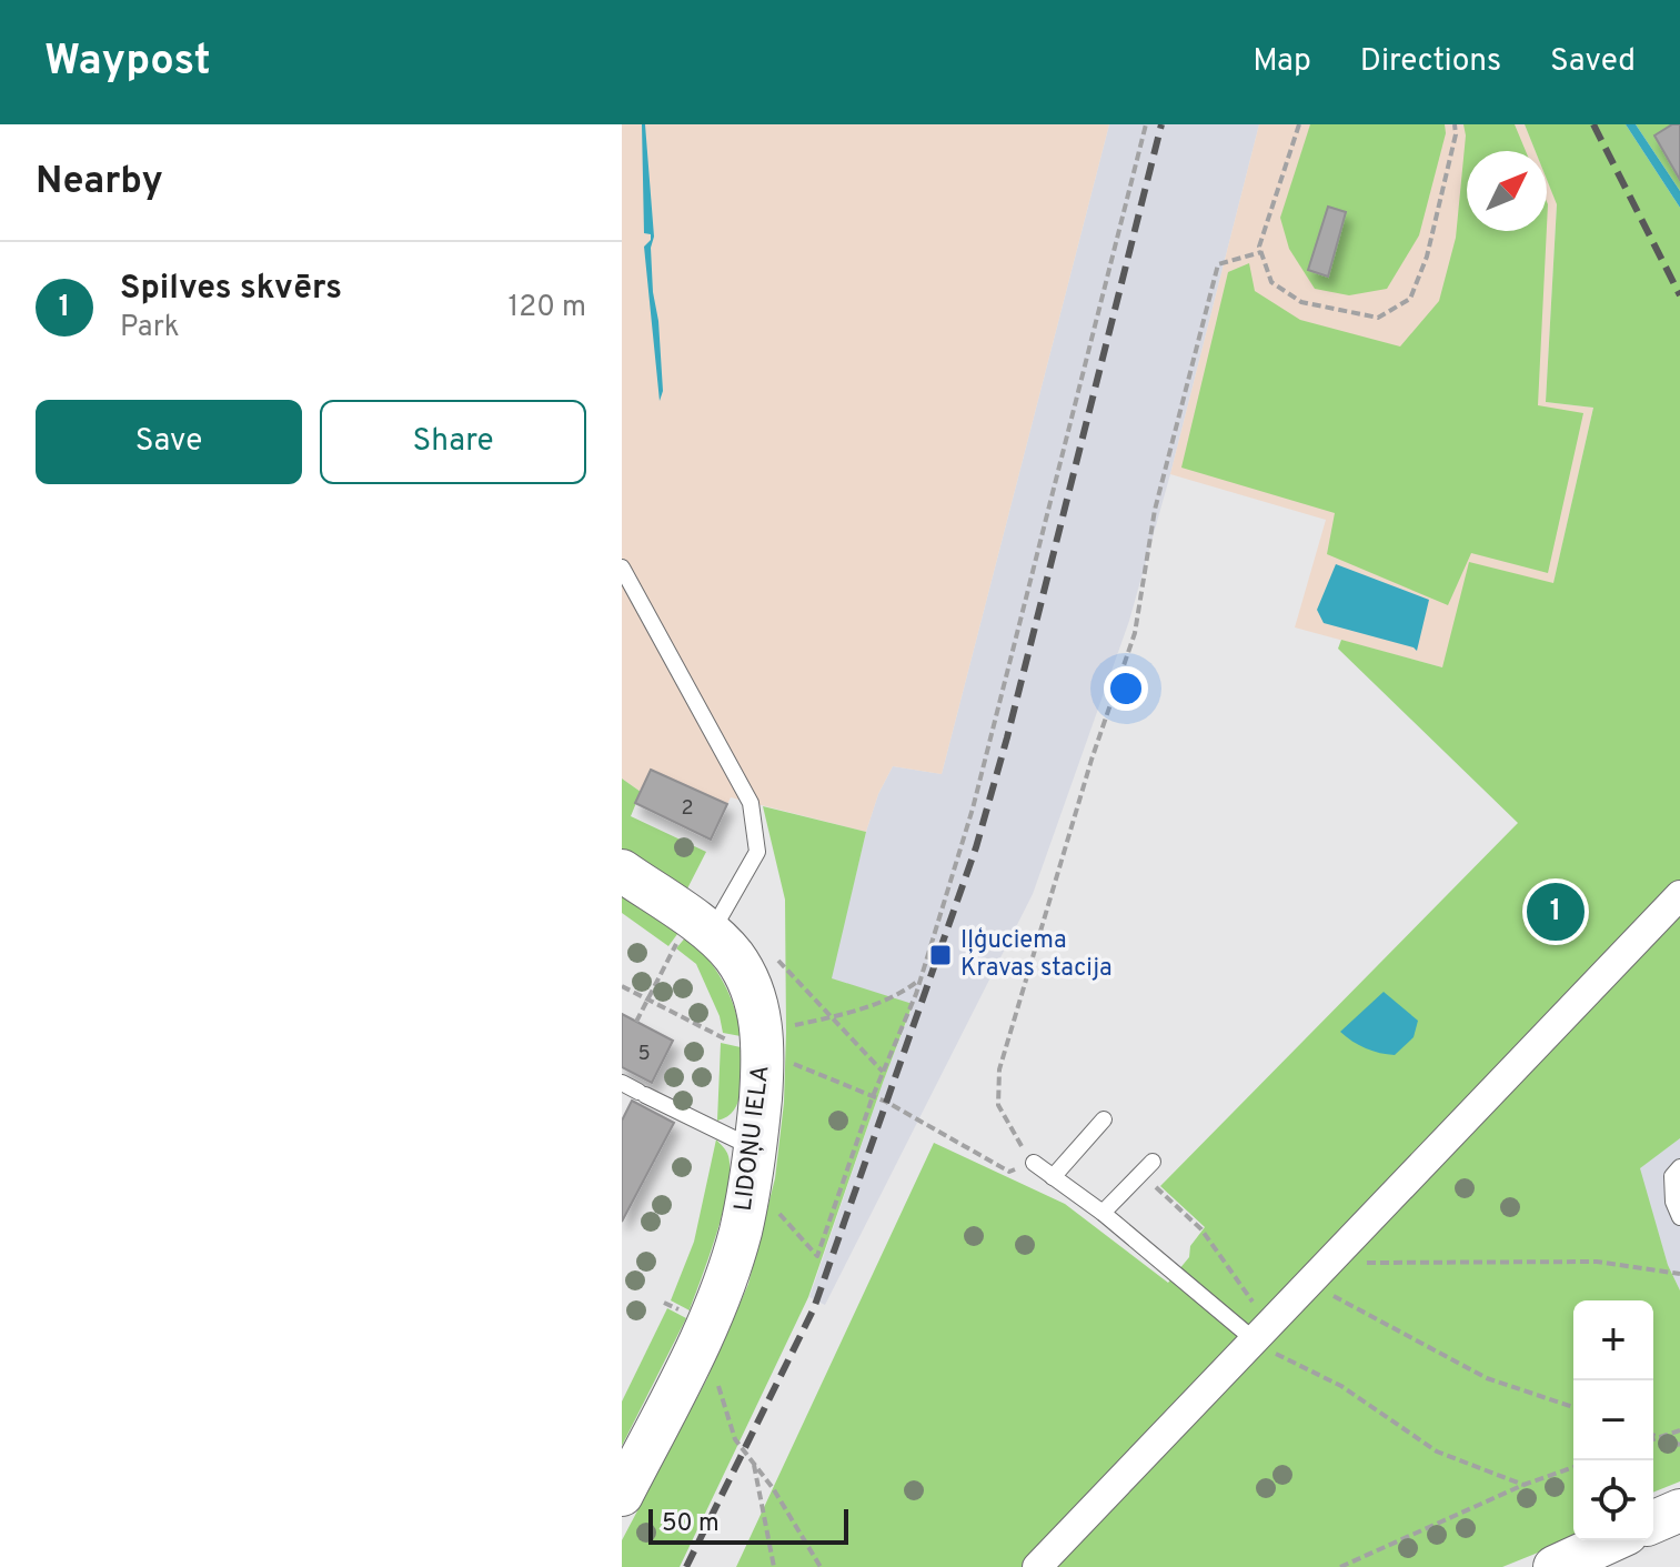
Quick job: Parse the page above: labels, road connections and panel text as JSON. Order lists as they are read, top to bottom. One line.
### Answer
{"streets":{"street":["LIDOŅU IELA"]},"places":{"transit":["Iļģuciema Kravas stacija"]},"house_numbers":["2","5"],"scale_bar":"50 m","north":"top right","page":{"header":"Waypost","nav":["Map","Directions","Saved"],"heading":"Nearby","list":[{"mark":"1","name":"Spilves skvērs","note":"Park","value":"120 m"}],"buttons":["Save","Share"],"pins":"1","map_buttons":["+","−"],"scale":"50 m"}}
